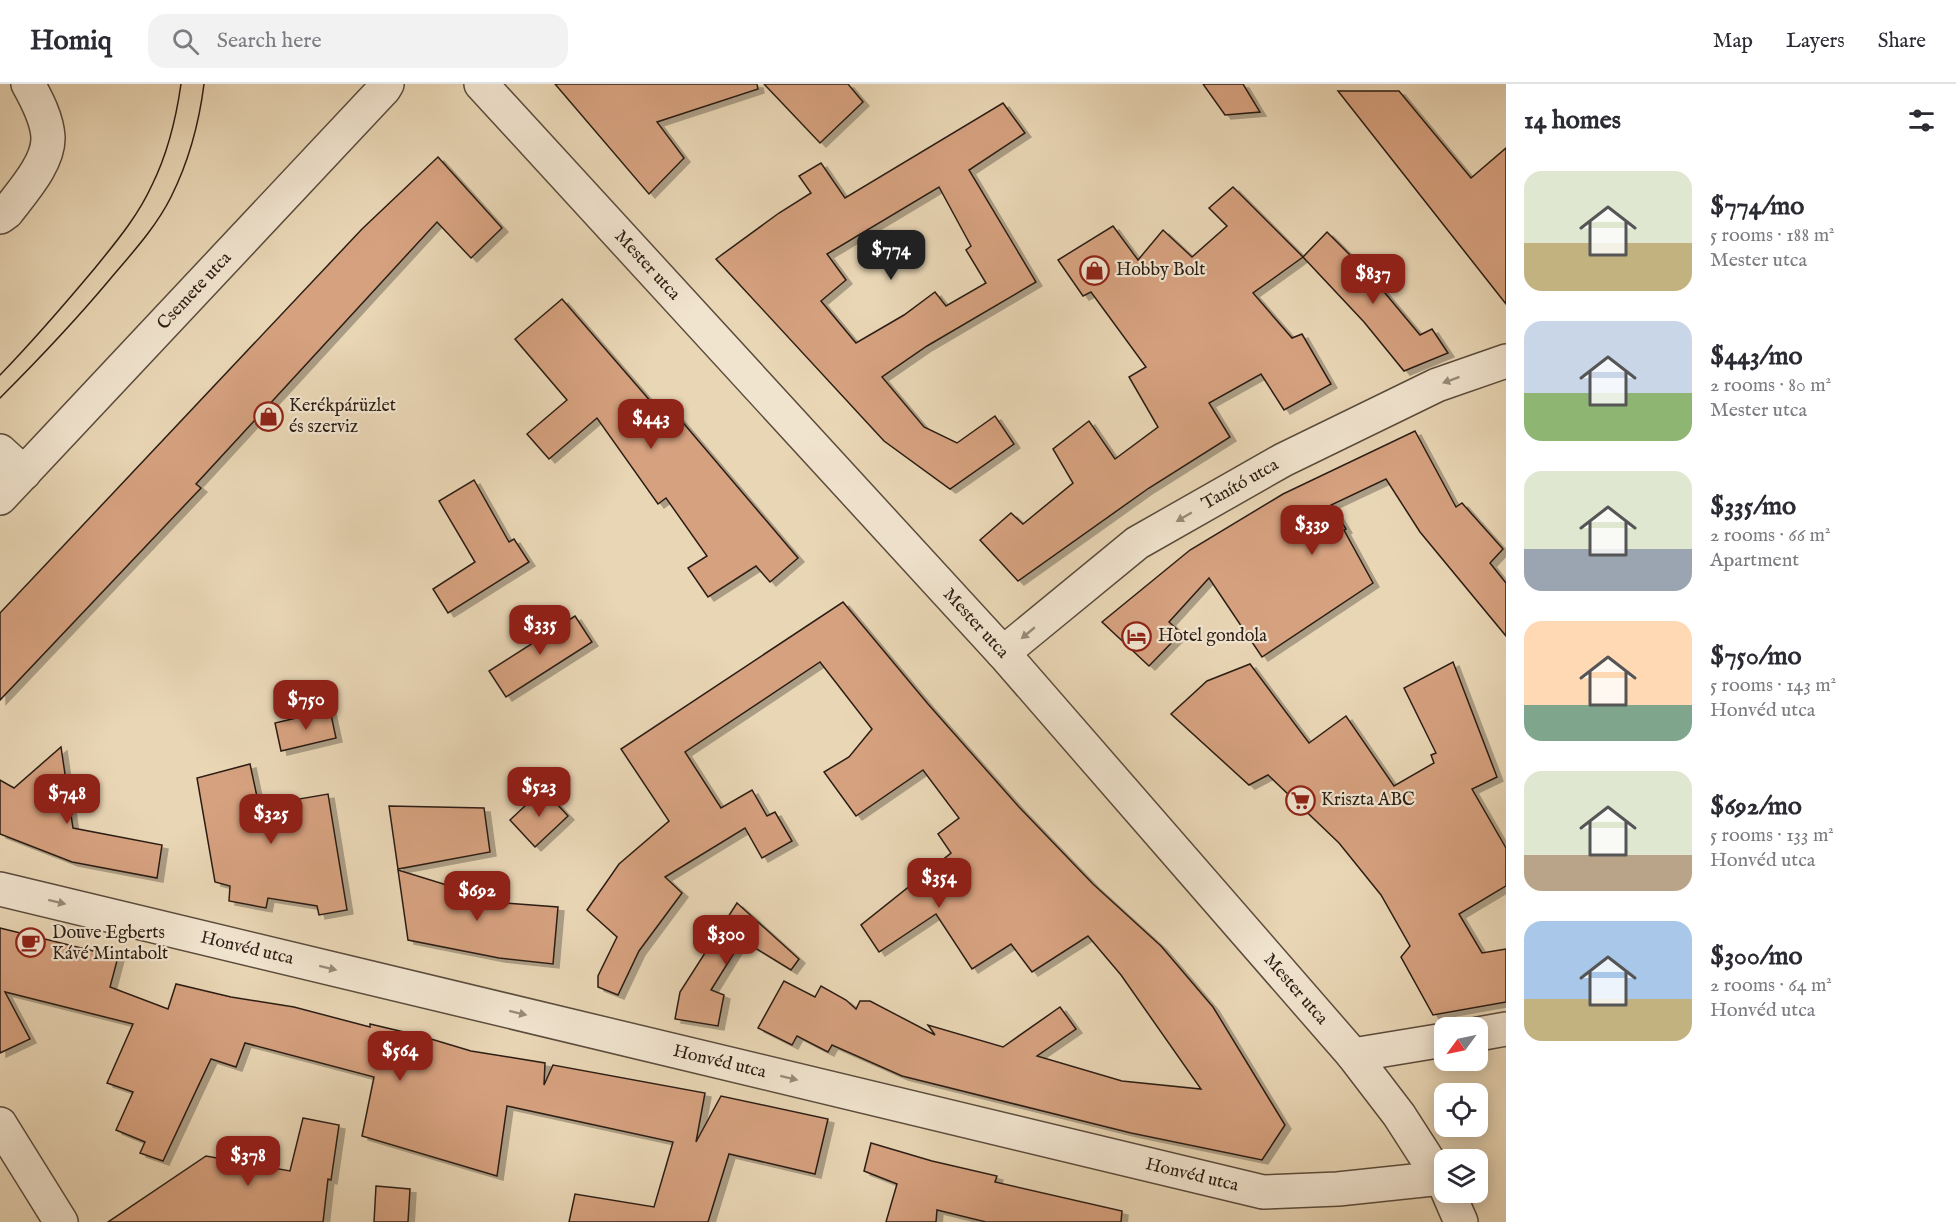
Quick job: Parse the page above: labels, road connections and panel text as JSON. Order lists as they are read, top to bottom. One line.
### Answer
{"streets":{"street":["Mester utca","Csemete utca","Tanító utca","Honvéd utca"]},"crossings":[["Mester utca","Tanító utca"]],"one_way":["Tanító utca","Honvéd utca"],"places":{"shop":["Hobby Bolt","Kerékpárüzlet és szerviz"],"hotel":["Hotel gondola"],"supermarket":["Kriszta ABC"],"cafe":["Douve Egberts Kávé Mintabolt"]},"north":"bottom left","page":{"header":"Homiq","search":"Search here","nav":["Map","Layers","Share"],"heading":"14 homes","list":[{"name":"$774/mo","note":"5 rooms · 188 m² · Mester utca"},{"name":"$443/mo","note":"2 rooms · 80 m² · Mester utca"},{"name":"$335/mo","note":"2 rooms · 66 m² · Apartment"},{"name":"$750/mo","note":"5 rooms · 143 m² · Honvéd utca"},{"name":"$692/mo","note":"5 rooms · 133 m² · Honvéd utca"},{"name":"$300/mo","note":"2 rooms · 64 m² · Honvéd utca"}],"price":["$774","$837","$443","$339","$335","$750","$523","$748","$325","$354","$692","$300","$564","$378"]}}
